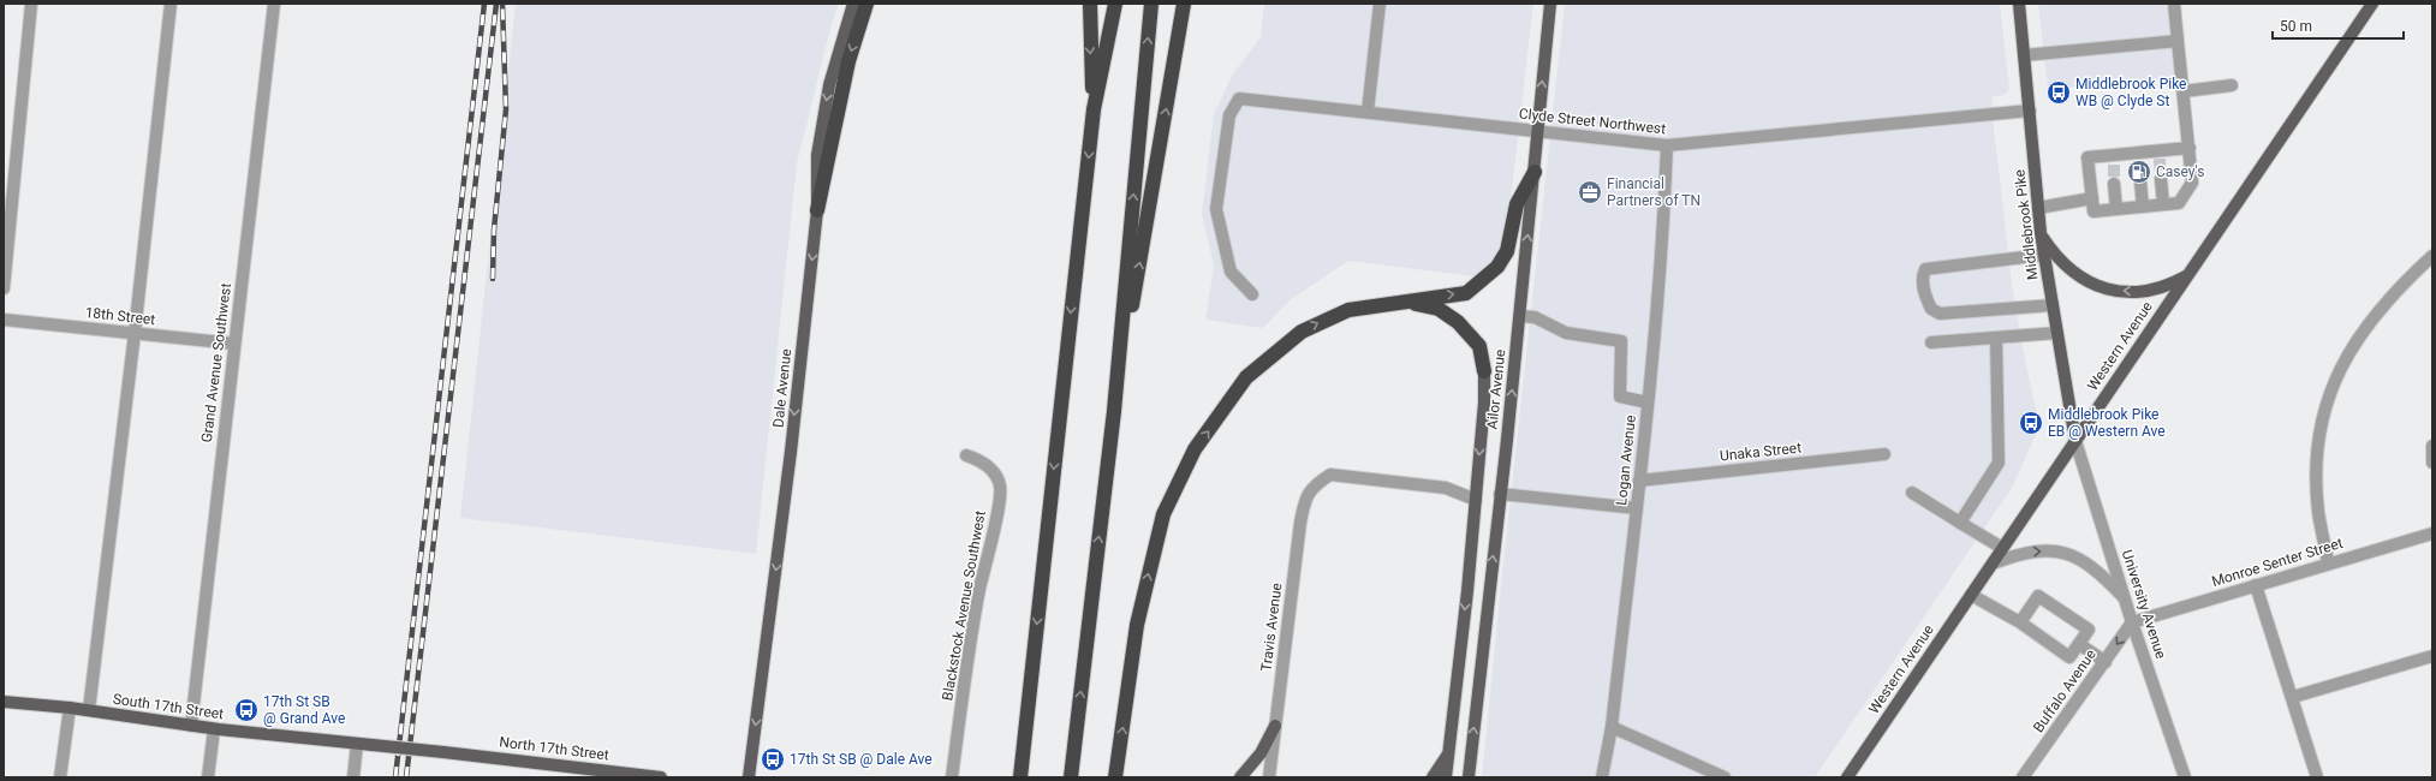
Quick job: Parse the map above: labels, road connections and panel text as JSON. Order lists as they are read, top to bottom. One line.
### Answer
{"streets":{"main road":["Middlebrook Pike","Western Avenue","Dale Avenue","Ailor Avenue","South 17th Street","North 17th Street"],"street":["Clyde Street Northwest","18th Street","Grand Avenue Southwest","Unaka Street","Logan Avenue","Monroe Senter Street","University Avenue","Blackstock Avenue Southwest","Travis Avenue","Buffalo Avenue"]},"crossings":[["Clyde Street Northwest","Middlebrook Pike"],["Clyde Street Northwest","Ailor Avenue"],["Clyde Street Northwest","Logan Avenue"],["Middlebrook Pike","Western Avenue"],["Middlebrook Pike","University Avenue"],["18th Street","Grand Avenue Southwest"],["Western Avenue","University Avenue"],["Grand Avenue Southwest","South 17th Street"],["Ailor Avenue","Travis Avenue"],["Unaka Street","Logan Avenue"],["Monroe Senter Street","University Avenue"],["Monroe Senter Street","Buffalo Avenue"],["University Avenue","Buffalo Avenue"],["South 17th Street","North 17th Street"]],"one_way":["Dale Avenue"],"places":{"bus stop":["Middlebrook Pike WB @ Clyde St","Middlebrook Pike EB @ Western Ave","17th St SB @ Grand Ave","17th St SB @ Dale Ave"],"fuel station":["Casey's"],"office":["Financial Partners of TN"]},"scale_bar":"50 m"}
